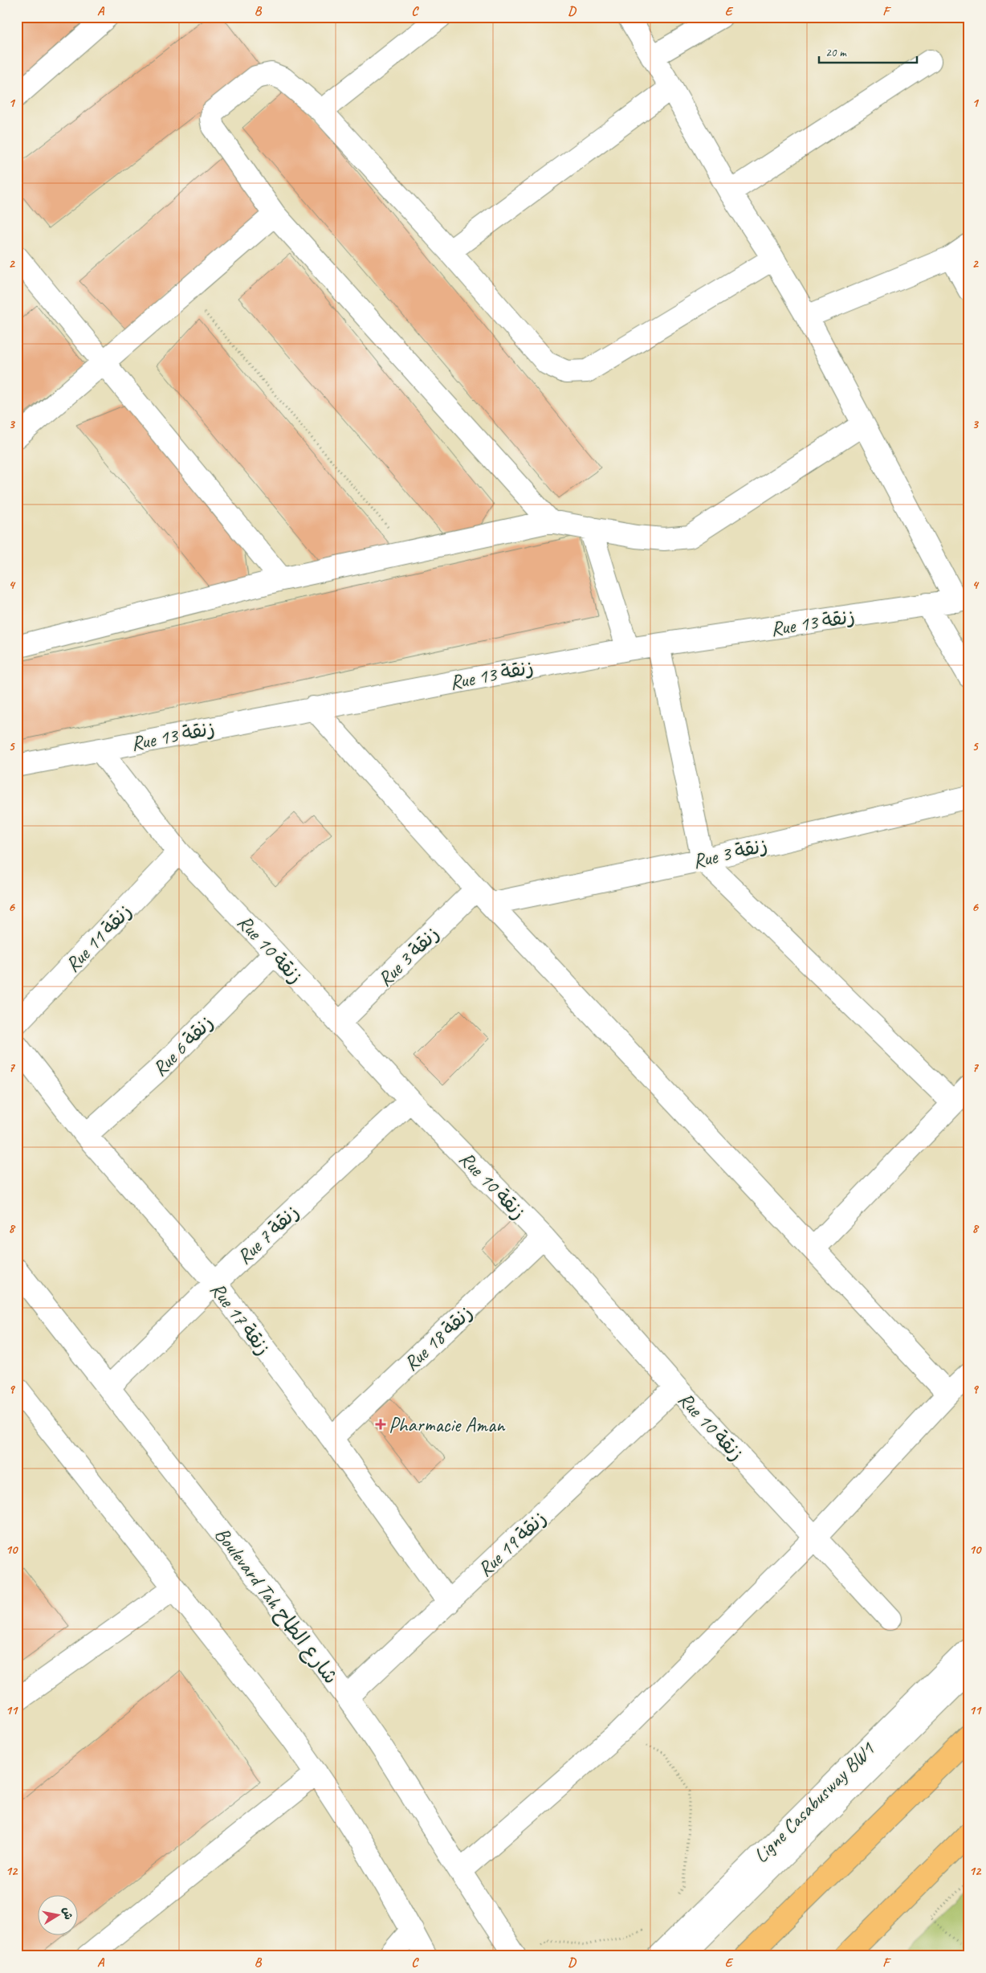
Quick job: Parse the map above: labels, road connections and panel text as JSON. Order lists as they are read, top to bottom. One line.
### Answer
{"streets":{"street":["Rue 13 زنقة","Rue 3 زنقة","Rue 11 زنقة","Rue 10 زنقة","Rue 6 زنقة","Rue 7 زنقة","Rue 17 زنقة","Rue 18 زنقة","Rue 19 زنقة","Boulevard Tah شارع الطاح","Ligne Casabusway BW1"]},"crossings":[["Rue 13 زنقة","Rue 10 زنقة"],["Rue 3 زنقة","Rue 10 زنقة"],["Rue 11 زنقة","Rue 10 زنقة"],["Rue 10 زنقة","Rue 6 زنقة"],["Rue 10 زنقة","Rue 7 زنقة"],["Rue 10 زنقة","Rue 18 زنقة"],["Rue 10 زنقة","Rue 19 زنقة"],["Rue 6 زنقة","Rue 17 زنقة"],["Rue 7 زنقة","Rue 17 زنقة"],["Rue 7 زنقة","Boulevard Tah شارع الطاح"],["Rue 17 زنقة","Rue 18 زنقة"],["Rue 17 زنقة","Rue 19 زنقة"],["Rue 19 زنقة","Boulevard Tah شارع الطاح"]],"places":{"health":["Pharmacie Aman"]},"scale_bar":"20 m","north":"right","grid":{"columns":["A","B","C","D","E","F"],"rows":["1","2","3","4","5","6","7","8","9","10","11","12"]}}
